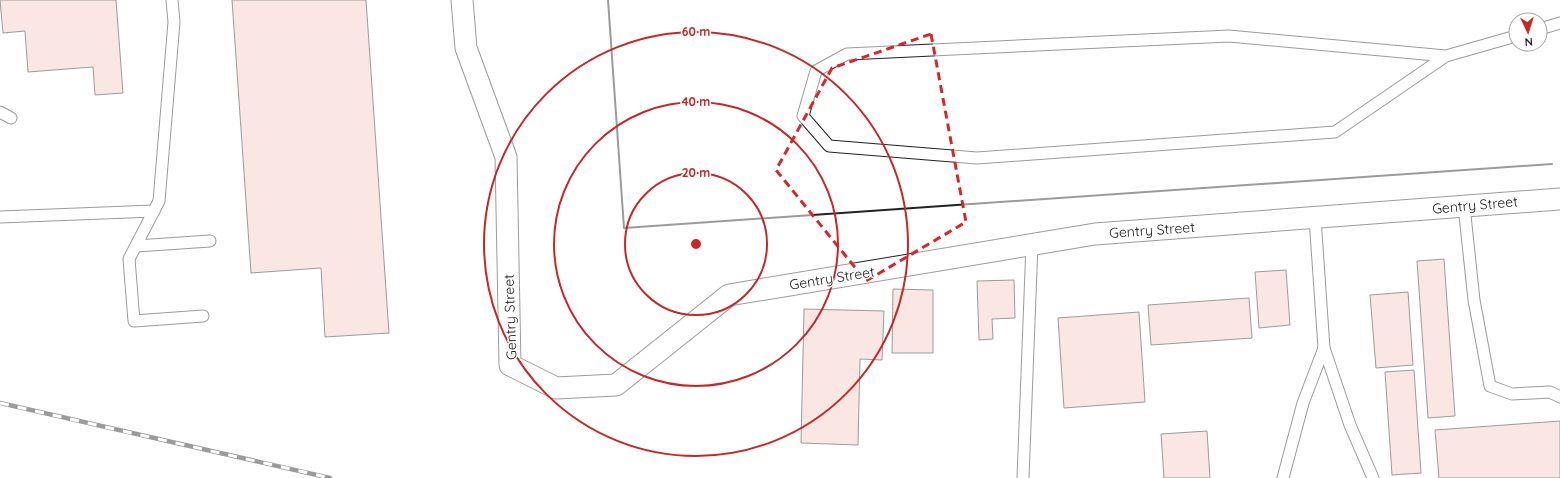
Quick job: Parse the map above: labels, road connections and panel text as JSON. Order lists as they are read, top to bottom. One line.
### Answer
{"streets":{"street":["Gentry Street"]},"north":"bottom","rings":["60 m","40 m","20 m"]}
